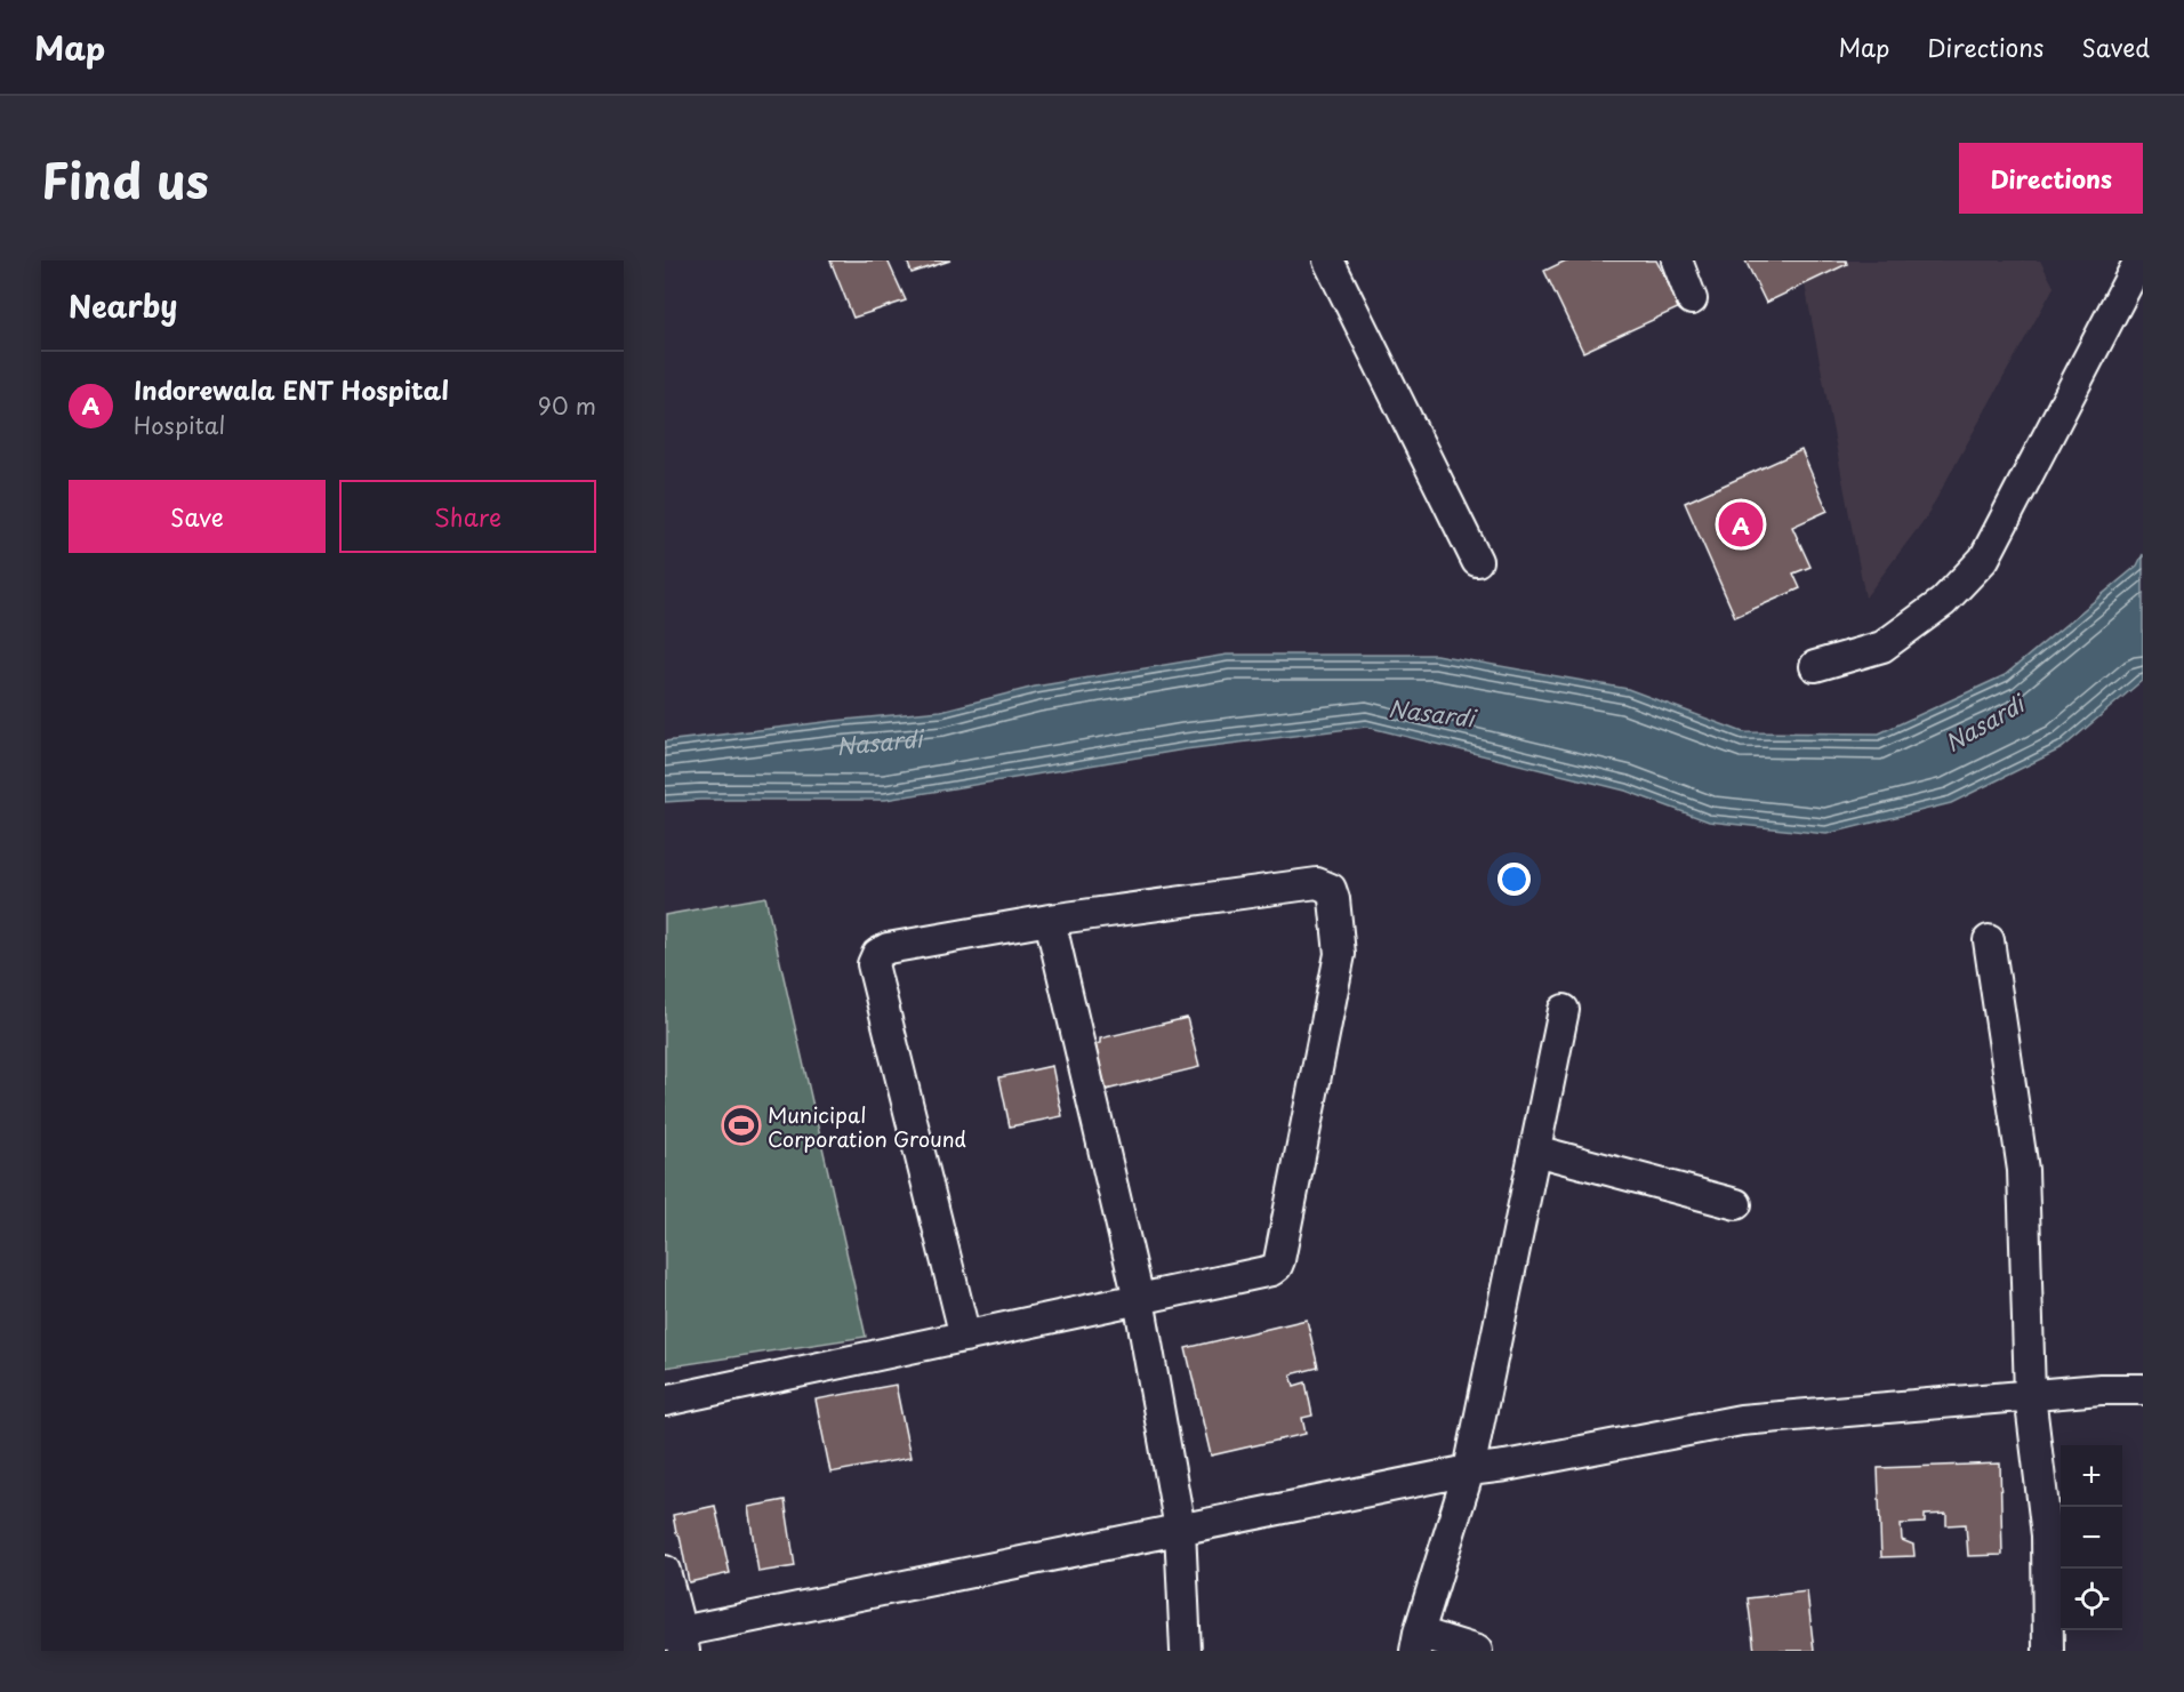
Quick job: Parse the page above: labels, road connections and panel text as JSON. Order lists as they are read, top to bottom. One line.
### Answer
{"water":["Nasardi"],"places":{"sports":["Municipal Corporation Ground"]},"page":{"header":"Map","nav":["Map","Directions","Saved"],"title":"Find us","buttons":["Directions",["Save","Share"]],"heading":"Nearby","list":[{"mark":"A","name":"Indorewala ENT Hospital","note":"Hospital","value":"90 m"}],"pins":"A","map_buttons":["+","−"]}}
